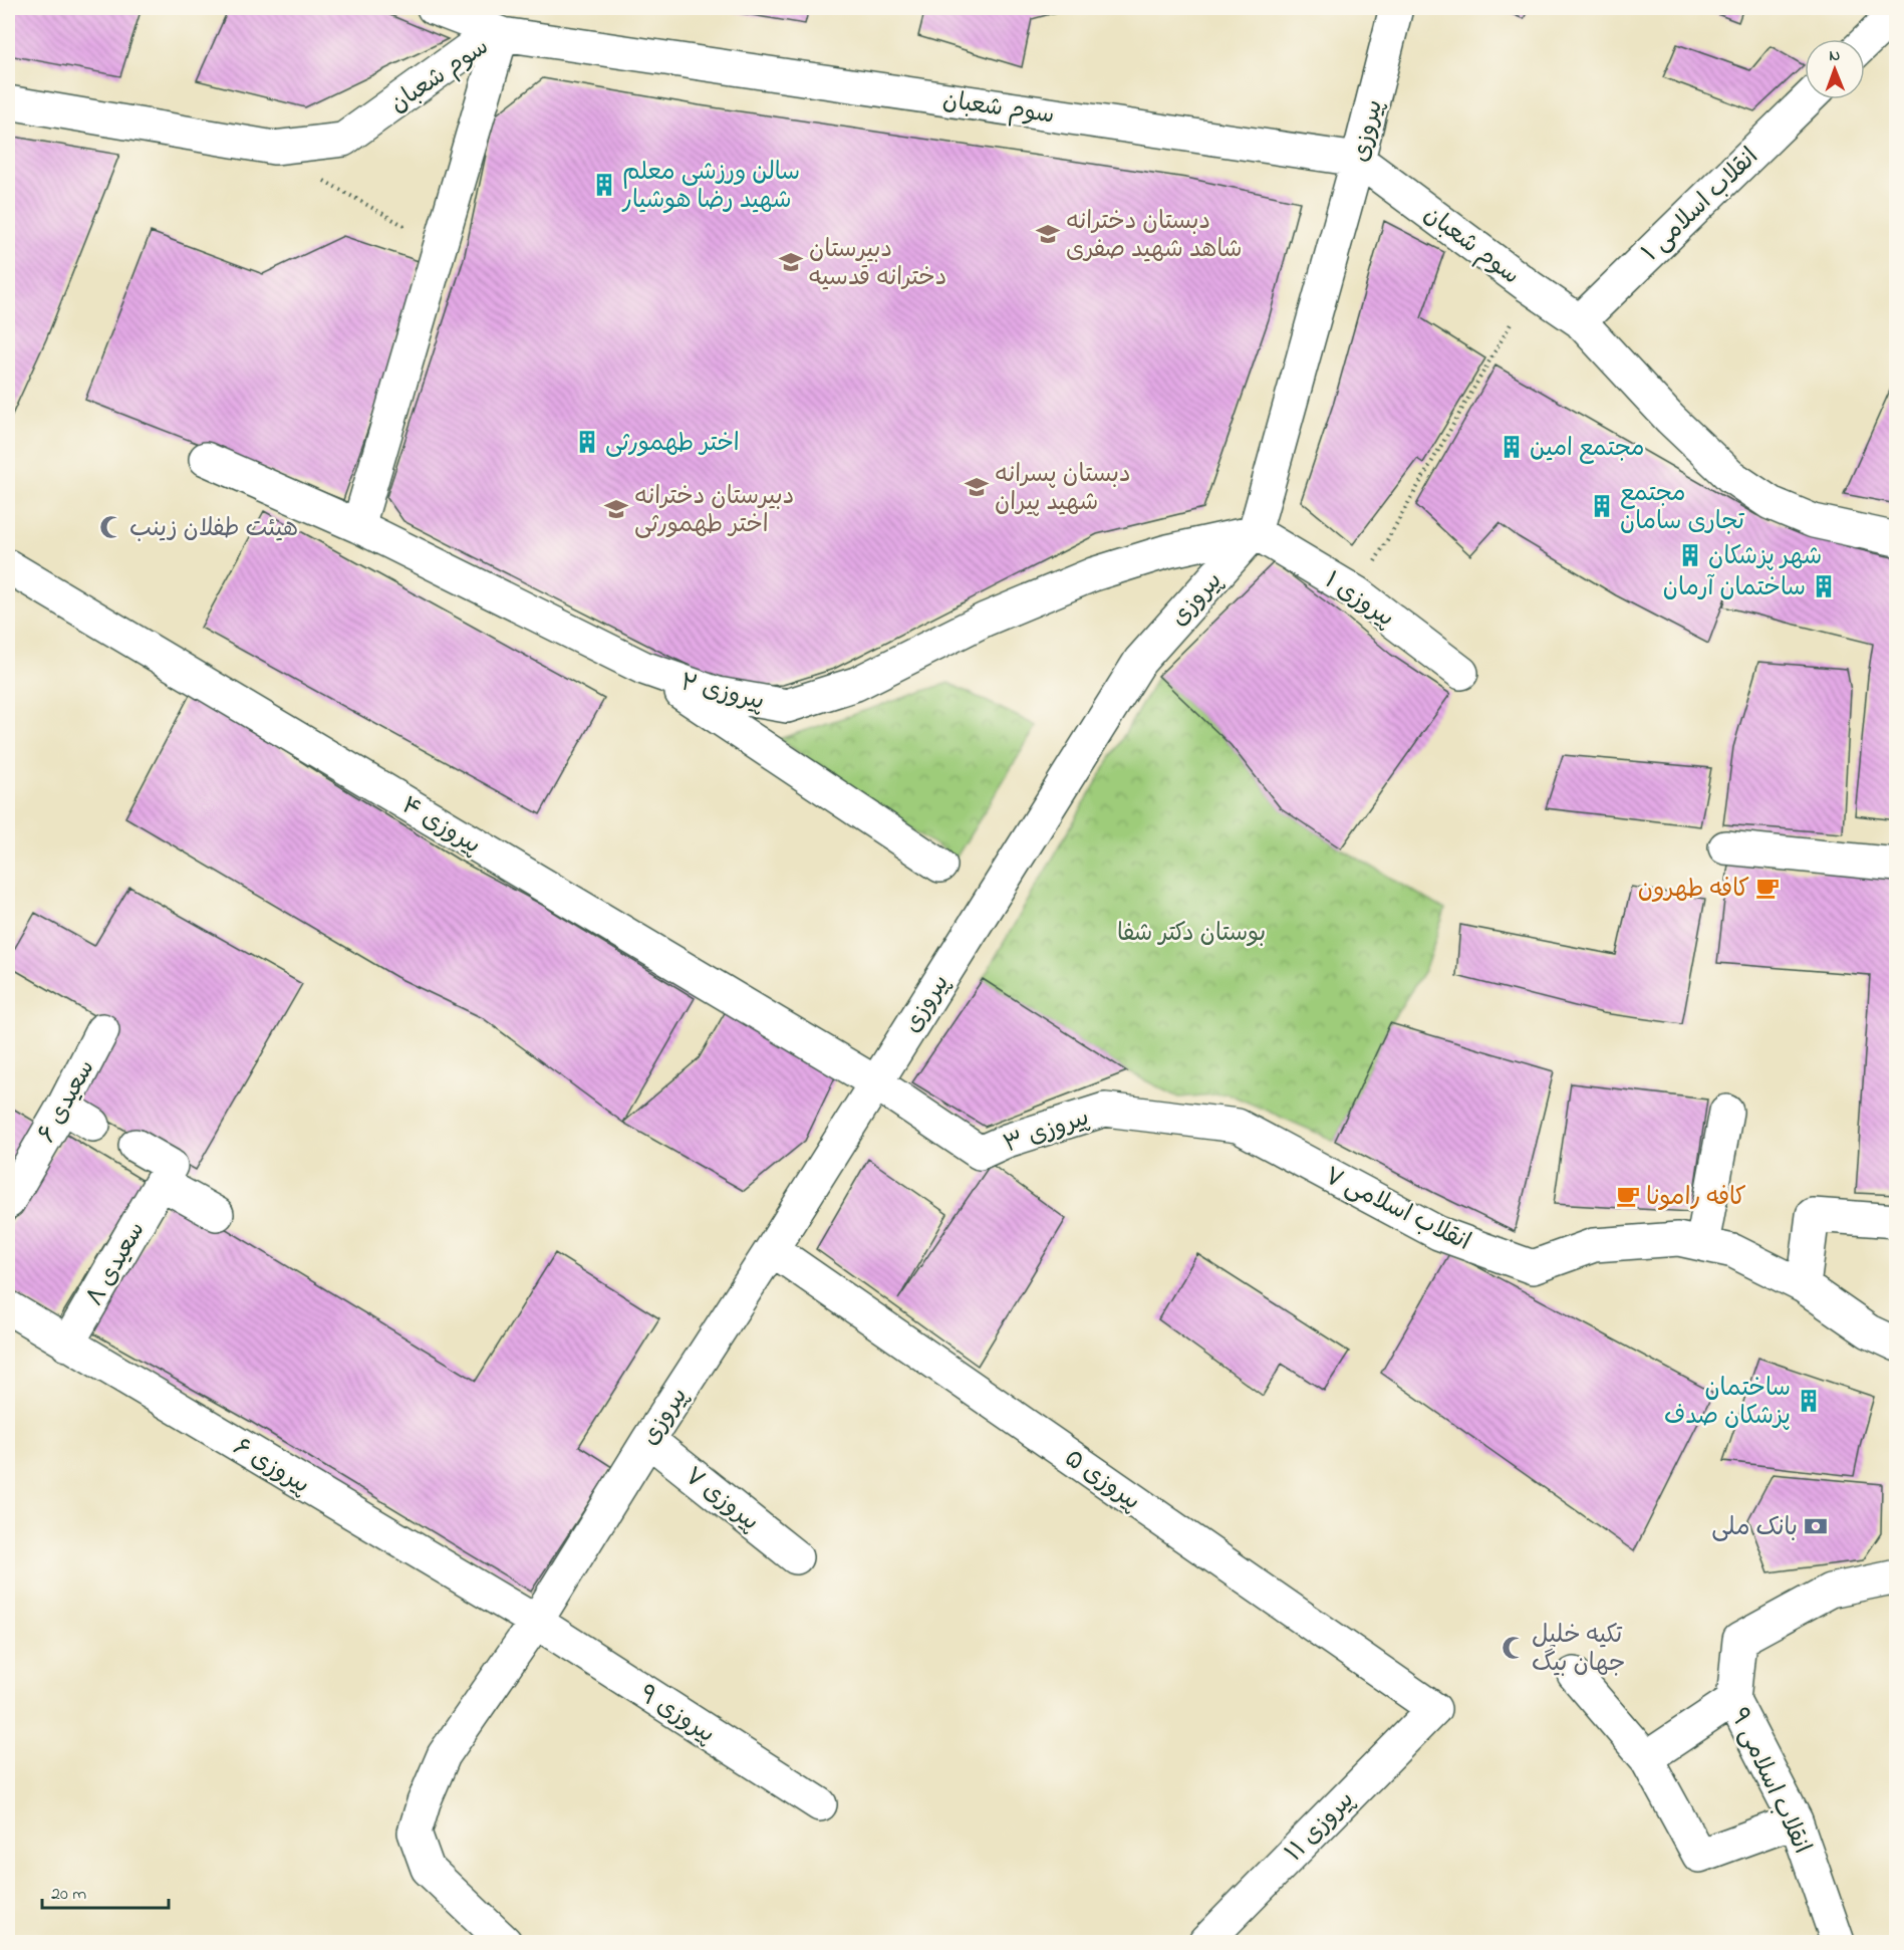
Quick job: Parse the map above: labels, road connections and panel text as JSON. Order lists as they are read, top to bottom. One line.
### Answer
{"streets":{"street":["سوم شعبان","پیروزی","انقلاب اسلامی ۱","پیروزی ۱","پیروزی ۲","پیروزی ۴","سعیدی ۶","پیروزی ۳","انقلاب اسلامی ۷","سعیدی ۸","پیروزی ۶","پیروزی ۵","پیروزی ۷","پیروزی ۹","انقلاب اسلامی ۹","پیروزی ۱۱"]},"crossings":[["سوم شعبان","پیروزی"],["سوم شعبان","انقلاب اسلامی ۱"],["پیروزی","پیروزی ۱"],["پیروزی","پیروزی ۲"],["پیروزی","پیروزی ۴"],["پیروزی","پیروزی ۳"],["پیروزی","پیروزی ۶"],["پیروزی","پیروزی ۵"],["پیروزی","پیروزی ۷"],["پیروزی","پیروزی ۹"],["پیروزی ۱","پیروزی ۲"],["پیروزی ۴","پیروزی ۳"],["پیروزی ۳","انقلاب اسلامی ۷"],["سعیدی ۸","پیروزی ۶"],["پیروزی ۶","پیروزی ۹"],["پیروزی ۵","پیروزی ۱۱"]],"parks":["بوستان دکتر شفا"],"places":{"building":["سالن ورزشی معلم شهید رضا هوشیار","اختر طهمورثی","مجتمع امین","مجتمع تجاری سامان","شهر پزشکان","ساختمان آرمان","ساختمان پزشکان صدف"],"school or university":["دبستان دخترانه شاهد شهید صفری","دبیرستان دخترانه قدسیه","دبستان پسرانه شهید پیران","دبیرستان دخترانه اختر طهمورثی"],"mosque":["هیئت طفلان زینب","تکیه خلیل جهان بیگ"],"cafe":["کافه طهرون","کافه رامونا"],"bank":["بانک ملی"]},"scale_bar":"20 m","north":"top"}
